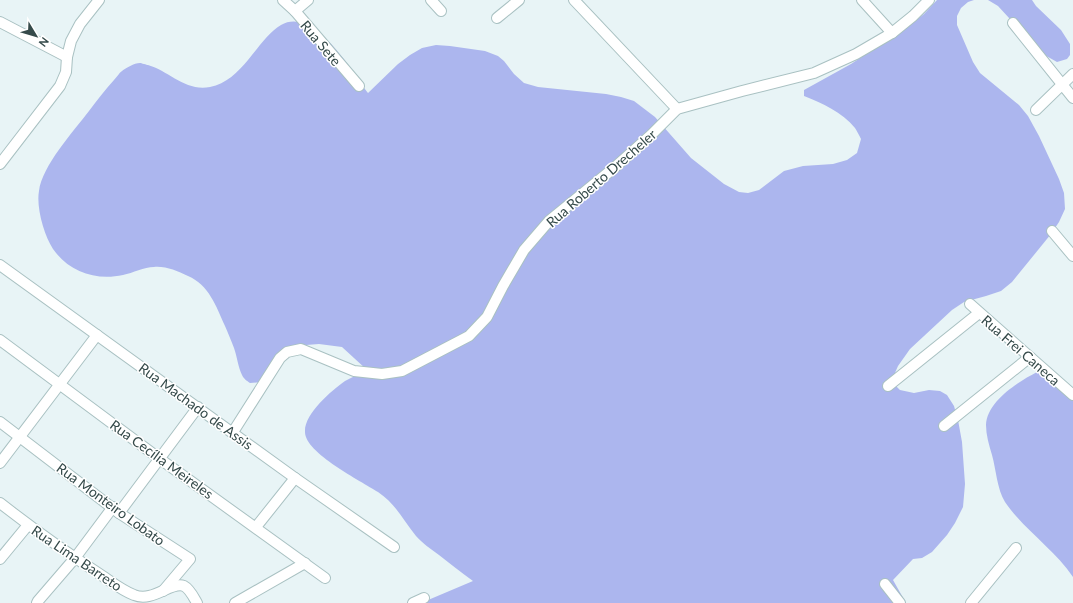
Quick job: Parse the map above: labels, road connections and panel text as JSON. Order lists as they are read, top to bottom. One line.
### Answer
{"streets":{"street":["Rua Sete","Rua Roberto Drecheler","Rua Frei Caneca","Rua Machado de Assis","Rua Cecília Meireles","Rua Monteiro Lobato","Rua Lima Barreto"]},"crossings":[["Rua Roberto Drecheler","Rua Machado de Assis"],["Rua Monteiro Lobato","Rua Lima Barreto"]],"north":"bottom right"}
